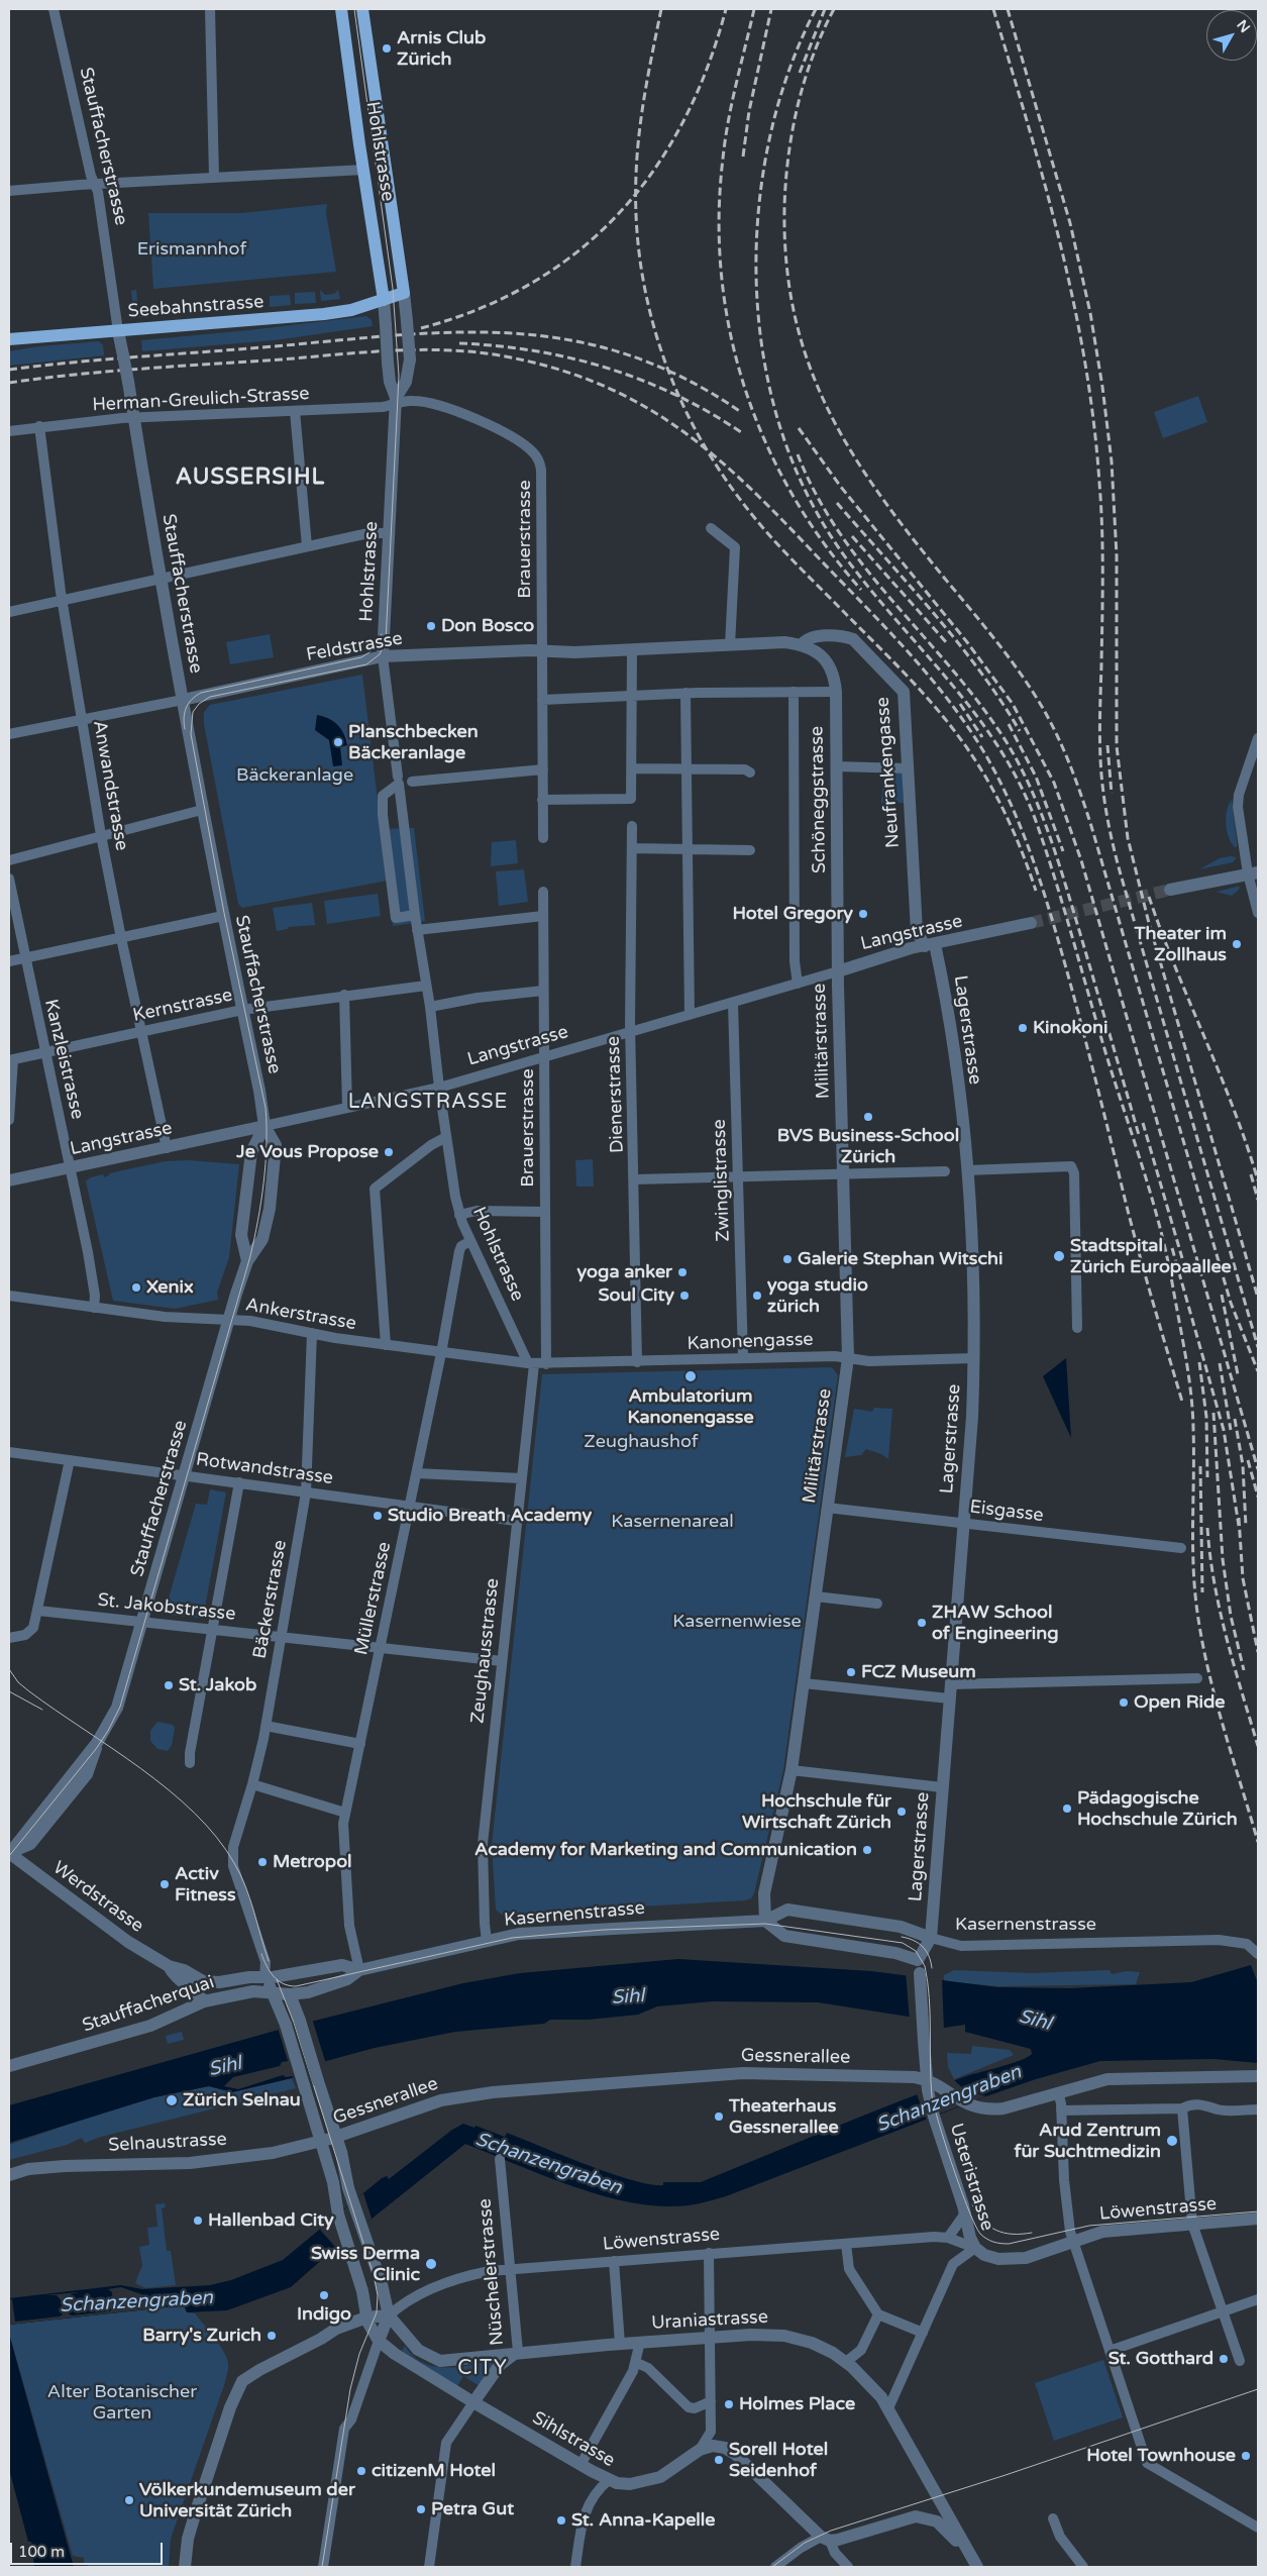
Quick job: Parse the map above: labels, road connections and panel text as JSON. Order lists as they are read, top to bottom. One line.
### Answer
{"streets":{"main road":["Hohlstrasse","Seebahnstrasse"],"street":["Stauffacherstrasse","Herman-Greulich-Strasse","Brauerstrasse","Feldstrasse","Neufrankengasse","Anwandstrasse","Schöneggstrasse","Langstrasse","Kernstrasse","Lagerstrasse","Militärstrasse","Kanzleistrasse","Dienerstrasse","Zwinglistrasse","Ankerstrasse","Kanonengasse","Rotwandstrasse","Eisgasse","Müllerstrasse","Bäckerstrasse","St. Jakobstrasse","Zeughausstrasse","Werdstrasse","Kasernenstrasse","Stauffacherquai","Gessnerallee","Selnaustrasse","Usteristrasse","Löwenstrasse","Nüschelerstrasse","Uraniastrasse","Sihlstrasse"]},"crossings":[["Stauffacherstrasse","Seebahnstrasse"],["Stauffacherstrasse","Herman-Greulich-Strasse"],["Stauffacherstrasse","Feldstrasse"],["Stauffacherstrasse","Langstrasse"],["Stauffacherstrasse","Kernstrasse"],["Stauffacherstrasse","Ankerstrasse"],["Stauffacherstrasse","Rotwandstrasse"],["Stauffacherstrasse","St. Jakobstrasse"],["Stauffacherstrasse","Werdstrasse"],["Hohlstrasse","Seebahnstrasse"],["Hohlstrasse","Herman-Greulich-Strasse"],["Hohlstrasse","Brauerstrasse"],["Hohlstrasse","Feldstrasse"],["Hohlstrasse","Langstrasse"],["Hohlstrasse","Kernstrasse"],["Hohlstrasse","Ankerstrasse"],["Hohlstrasse","Kanonengasse"],["Hohlstrasse","Müllerstrasse"],["Hohlstrasse","Zeughausstrasse"],["Herman-Greulich-Strasse","Brauerstrasse"],["Herman-Greulich-Strasse","Anwandstrasse"],["Brauerstrasse","Feldstrasse"],["Brauerstrasse","Langstrasse"],["Brauerstrasse","Kanonengasse"],["Feldstrasse","Neufrankengasse"],["Feldstrasse","Anwandstrasse"],["Feldstrasse","Schöneggstrasse"],["Neufrankengasse","Schöneggstrasse"],["Neufrankengasse","Langstrasse"],["Neufrankengasse","Lagerstrasse"],["Anwandstrasse","Langstrasse"],["Anwandstrasse","Kernstrasse"],["Schöneggstrasse","Langstrasse"],["Schöneggstrasse","Militärstrasse"],["Langstrasse","Lagerstrasse"],["Langstrasse","Militärstrasse"],["Langstrasse","Kanzleistrasse"],["Langstrasse","Dienerstrasse"],["Langstrasse","Zwinglistrasse"],["Kernstrasse","Kanzleistrasse"],["Lagerstrasse","Kanonengasse"],["Lagerstrasse","Eisgasse"],["Lagerstrasse","Kasernenstrasse"],["Militärstrasse","Kanonengasse"],["Militärstrasse","Eisgasse"],["Militärstrasse","Kasernenstrasse"],["Kanzleistrasse","Ankerstrasse"],["Dienerstrasse","Kanonengasse"],["Zwinglistrasse","Kanonengasse"],["Ankerstrasse","Kanonengasse"],["Ankerstrasse","Müllerstrasse"],["Ankerstrasse","Bäckerstrasse"],["Ankerstrasse","Zeughausstrasse"],["Kanonengasse","Zeughausstrasse"],["Rotwandstrasse","Müllerstrasse"],["Rotwandstrasse","Bäckerstrasse"],["Rotwandstrasse","Zeughausstrasse"],["Müllerstrasse","St. Jakobstrasse"],["Müllerstrasse","Kasernenstrasse"],["Bäckerstrasse","St. Jakobstrasse"],["Bäckerstrasse","Werdstrasse"],["Bäckerstrasse","Kasernenstrasse"],["St. Jakobstrasse","Zeughausstrasse"],["Zeughausstrasse","Kasernenstrasse"],["Werdstrasse","Kasernenstrasse"],["Werdstrasse","Stauffacherquai"],["Kasernenstrasse","Stauffacherquai"],["Gessnerallee","Selnaustrasse"],["Gessnerallee","Usteristrasse"],["Usteristrasse","Löwenstrasse"],["Löwenstrasse","Nüschelerstrasse"],["Löwenstrasse","Uraniastrasse"],["Nüschelerstrasse","Uraniastrasse"],["Nüschelerstrasse","Sihlstrasse"],["Uraniastrasse","Sihlstrasse"]],"districts":["AUSSERSIHL","LANGSTRASSE","CITY"],"water":["Sihl","Schanzengraben"],"parks":["Erismannhof","Bäckeranlage","Zeughaushof","Kasernenareal","Kasernenwiese","Alter Botanischer Garten"],"places":["Arnis Club Zürich","Don Bosco","Planschbecken Bäckeranlage","Hotel Gregory","Theater im Zollhaus","Kinokoni","BVS Business-School Zürich","Je Vous Propose","Stadtspital Zürich Europaallee","Galerie Stephan Witschi","yoga anker","Xenix","Soul City","yoga studio zürich","Ambulatorium Kanonengasse","Studio Breath Academy","ZHAW School of Engineering","FCZ Museum","St. Jakob","Open Ride","Pädagogische Hochschule Zürich","Hochschule für Wirtschaft Zürich","Academy for Marketing and Communication","Metropol","Activ Fitness","Zürich Selnau","Theaterhaus Gessnerallee","Arud Zentrum für Suchtmedizin","Hallenbad City","Swiss Derma Clinic","Indigo","Barry's Zurich","St. Gotthard","Holmes Place","Hotel Townhouse","Sorell Hotel Seidenhof","citizenM Hotel","Völkerkundemuseum der Universität Zürich","Petra Gut","St. Anna-Kapelle"],"scale_bar":"100 m","north":"top right"}
